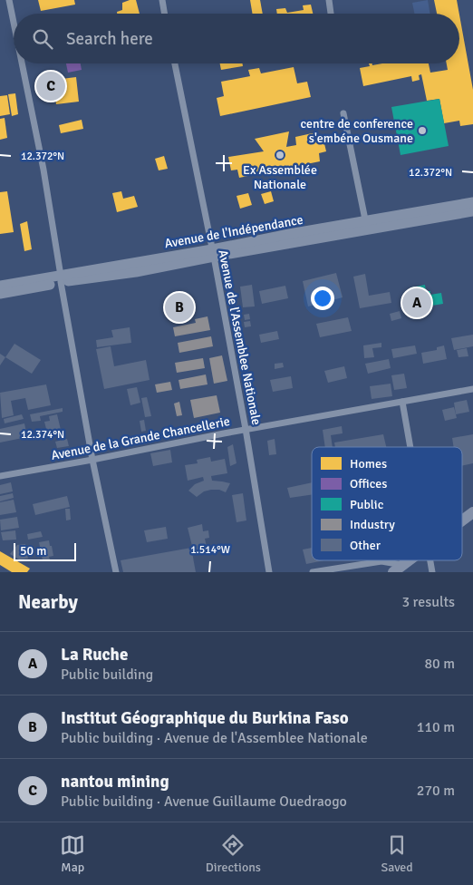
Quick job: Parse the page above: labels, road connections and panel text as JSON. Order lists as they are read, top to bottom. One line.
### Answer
{"streets":{"main road":["Avenue de l'Indépendance"],"street":["Avenue de l'Assemblee Nationale","Avenue de la Grande Chancellerie"]},"crossings":[["Avenue de l'Indépendance","Avenue de l'Assemblee Nationale"],["Avenue de l'Assemblee Nationale","Avenue de la Grande Chancellerie"]],"places":["centre de conference s'embéne Ousmane","Ex Assemblée Nationale"],"legend":["Homes","Offices","Public","Industry","Other"],"scale_bar":"50 m","page":{"search":"Search here","pins":["C","A","B"],"scale":"50 m","heading":["Nearby","3 results"],"list":[{"mark":"A","name":"La Ruche","note":"Public building","value":"80 m"},{"mark":"B","name":"Institut Géographique du Burkina Faso","note":"Public building · Avenue de l'Assemblee Nationale","value":"110 m"},{"mark":"C","name":"nantou mining","note":"Public building · Avenue Guillaume Ouedraogo","value":"270 m"}],"nav":["Map","Directions","Saved"]},"coordinates":["12.372°N","12.374°N","1.514°W"]}
